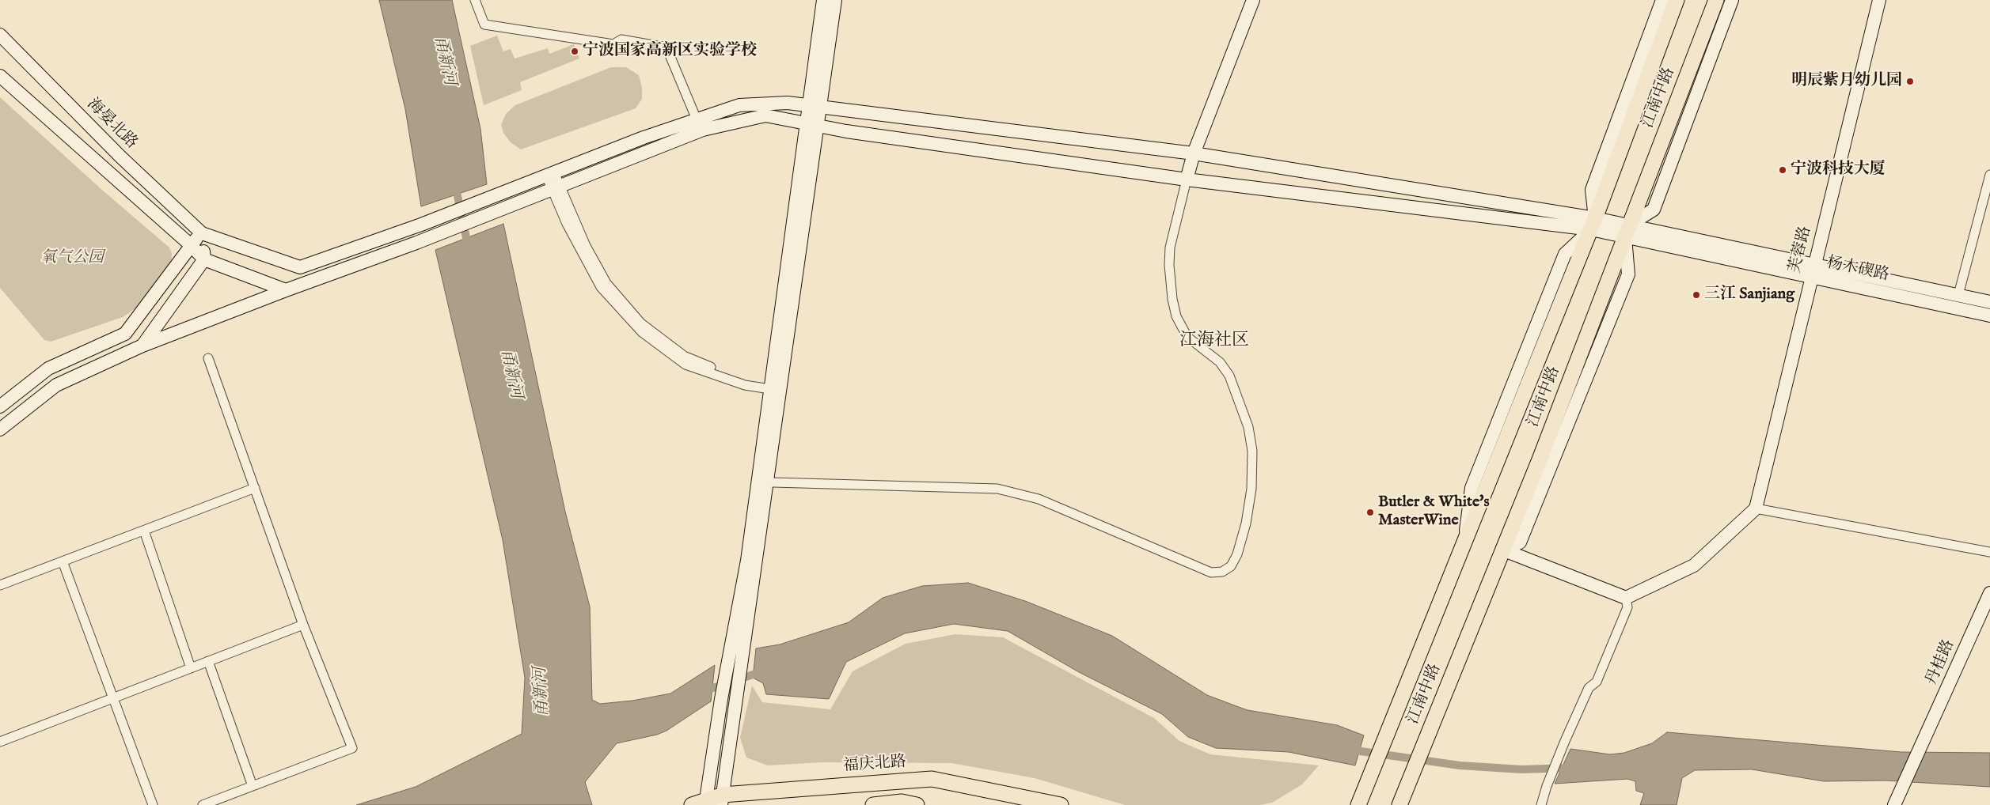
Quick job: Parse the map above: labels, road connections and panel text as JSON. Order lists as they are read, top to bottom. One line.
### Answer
{"streets":{"main road":["江南中路","海晏北路","芙蓉路","杨木碶路","丹桂路","福庆北路"]},"crossings":[["江南中路","杨木碶路"],["芙蓉路","杨木碶路"]],"districts":["江海社区"],"water":["甬新河"],"parks":["氧气公园"],"places":["宁波国家高新区实验学校","明辰紫月幼儿园","宁波科技大厦","三江 Sanjiang","Butler & White's MasterWine"]}
